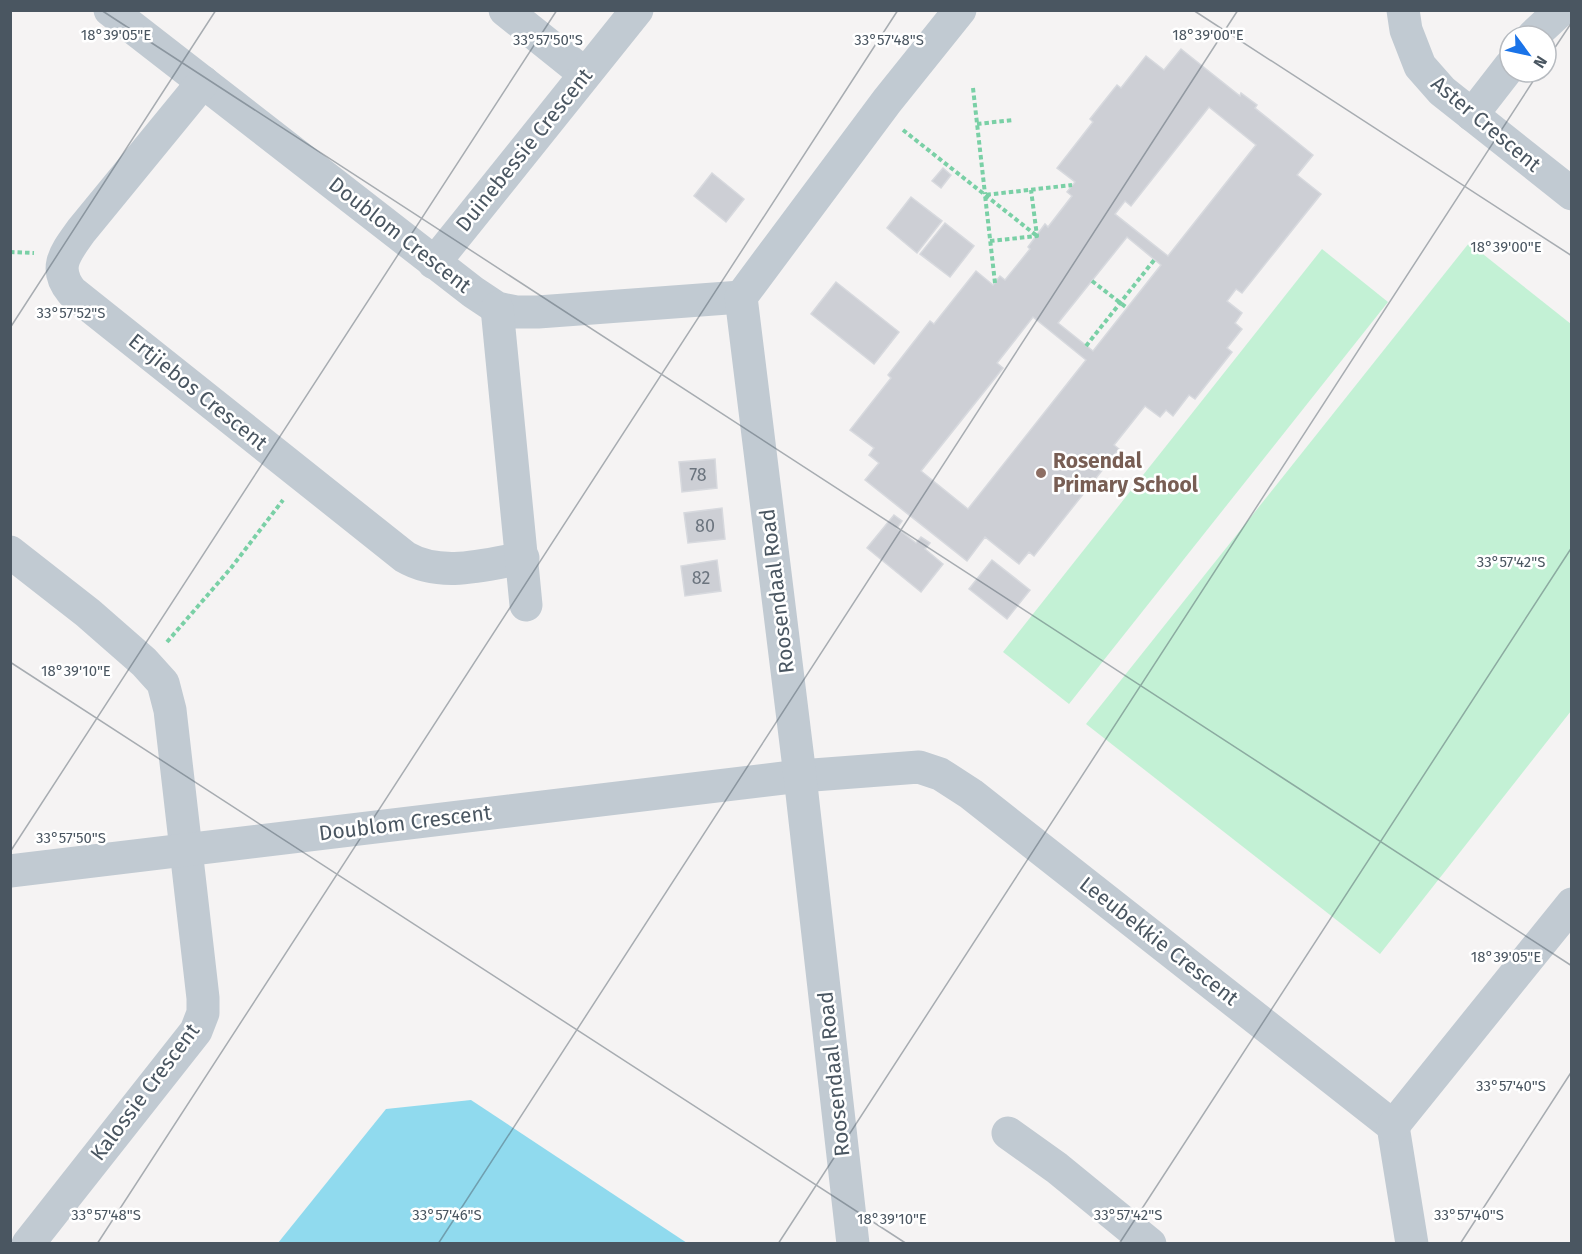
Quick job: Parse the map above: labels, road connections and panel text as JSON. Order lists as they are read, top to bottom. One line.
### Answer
{"streets":{"street":["Aster Crescent","Duinebessie Crescent","Doublom Crescent","Ertjiebos Crescent","Roosendaal Road","Leeubekkie Crescent","Kalossie Crescent"]},"crossings":[["Duinebessie Crescent","Doublom Crescent"],["Doublom Crescent","Ertjiebos Crescent"],["Doublom Crescent","Roosendaal Road"],["Doublom Crescent","Leeubekkie Crescent"],["Doublom Crescent","Kalossie Crescent"],["Roosendaal Road","Leeubekkie Crescent"]],"places":["Rosendal Primary School"],"house_numbers":["78","80","82"],"north":"bottom right","coordinates":["18°39'00\"E","18°39'05\"E","33°57'50\"S","33°57'48\"S","33°57'52\"S","33°57'42\"S","18°39'10\"E","33°57'40\"S","33°57'46\"S"]}
